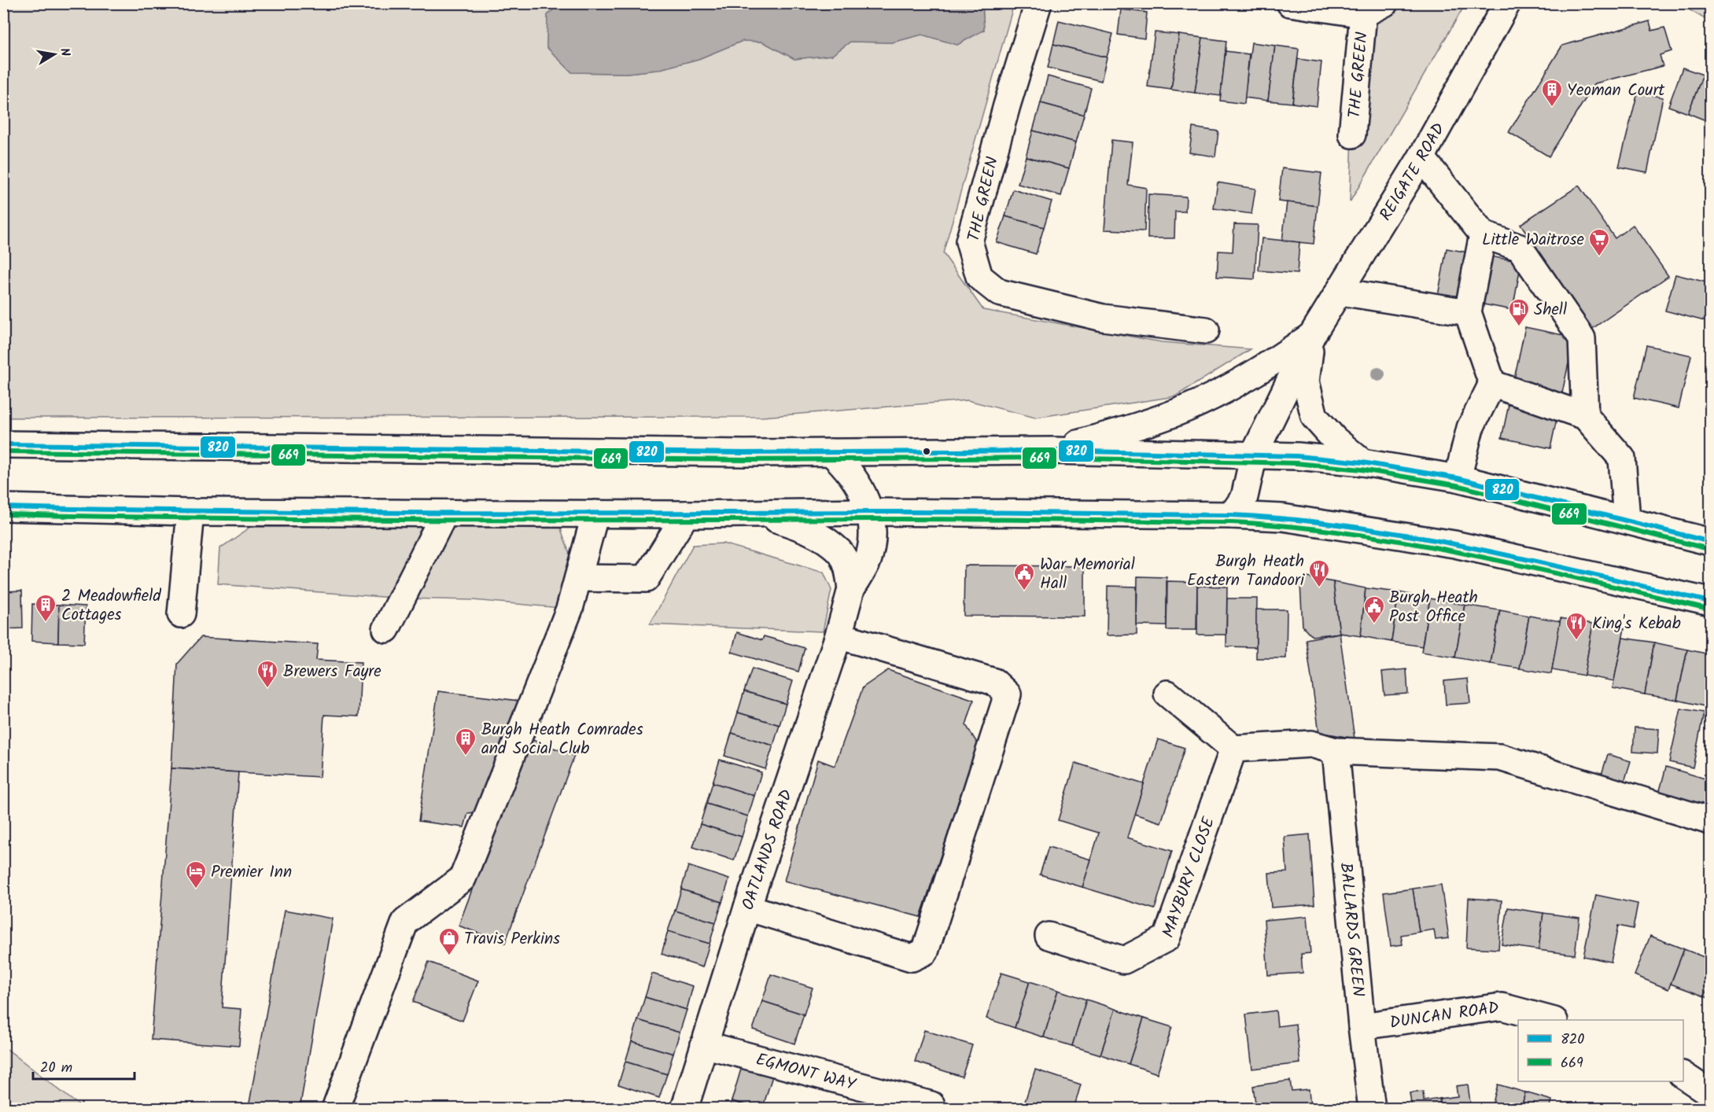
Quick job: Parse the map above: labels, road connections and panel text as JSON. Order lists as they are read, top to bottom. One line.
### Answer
{"streets":{"main road":["THE GREEN","REIGATE ROAD","OATLANDS ROAD","MAYBURY CLOSE","BALLARDS GREEN","DUNCAN ROAD","EGMONT WAY"]},"crossings":[["OATLANDS ROAD","EGMONT WAY"],["BALLARDS GREEN","DUNCAN ROAD"]],"places":{"building":["Yeoman Court","2 Meadowfield Cottages","Burgh Heath Comrades and Social Club"],"supermarket":["Little Waitrose"],"fuel station":["Shell"],"restaurant":["Burgh Heath Eastern Tandoori","King's Kebab","Brewers Fayre"],"public building":["War Memorial Hall","Burgh Heath Post Office"],"hotel":["Premier Inn"],"shop":["Travis Perkins"]},"lines":["transit line 820","transit line 669"],"legend":["820","669"],"scale_bar":"20 m","north":"right"}
